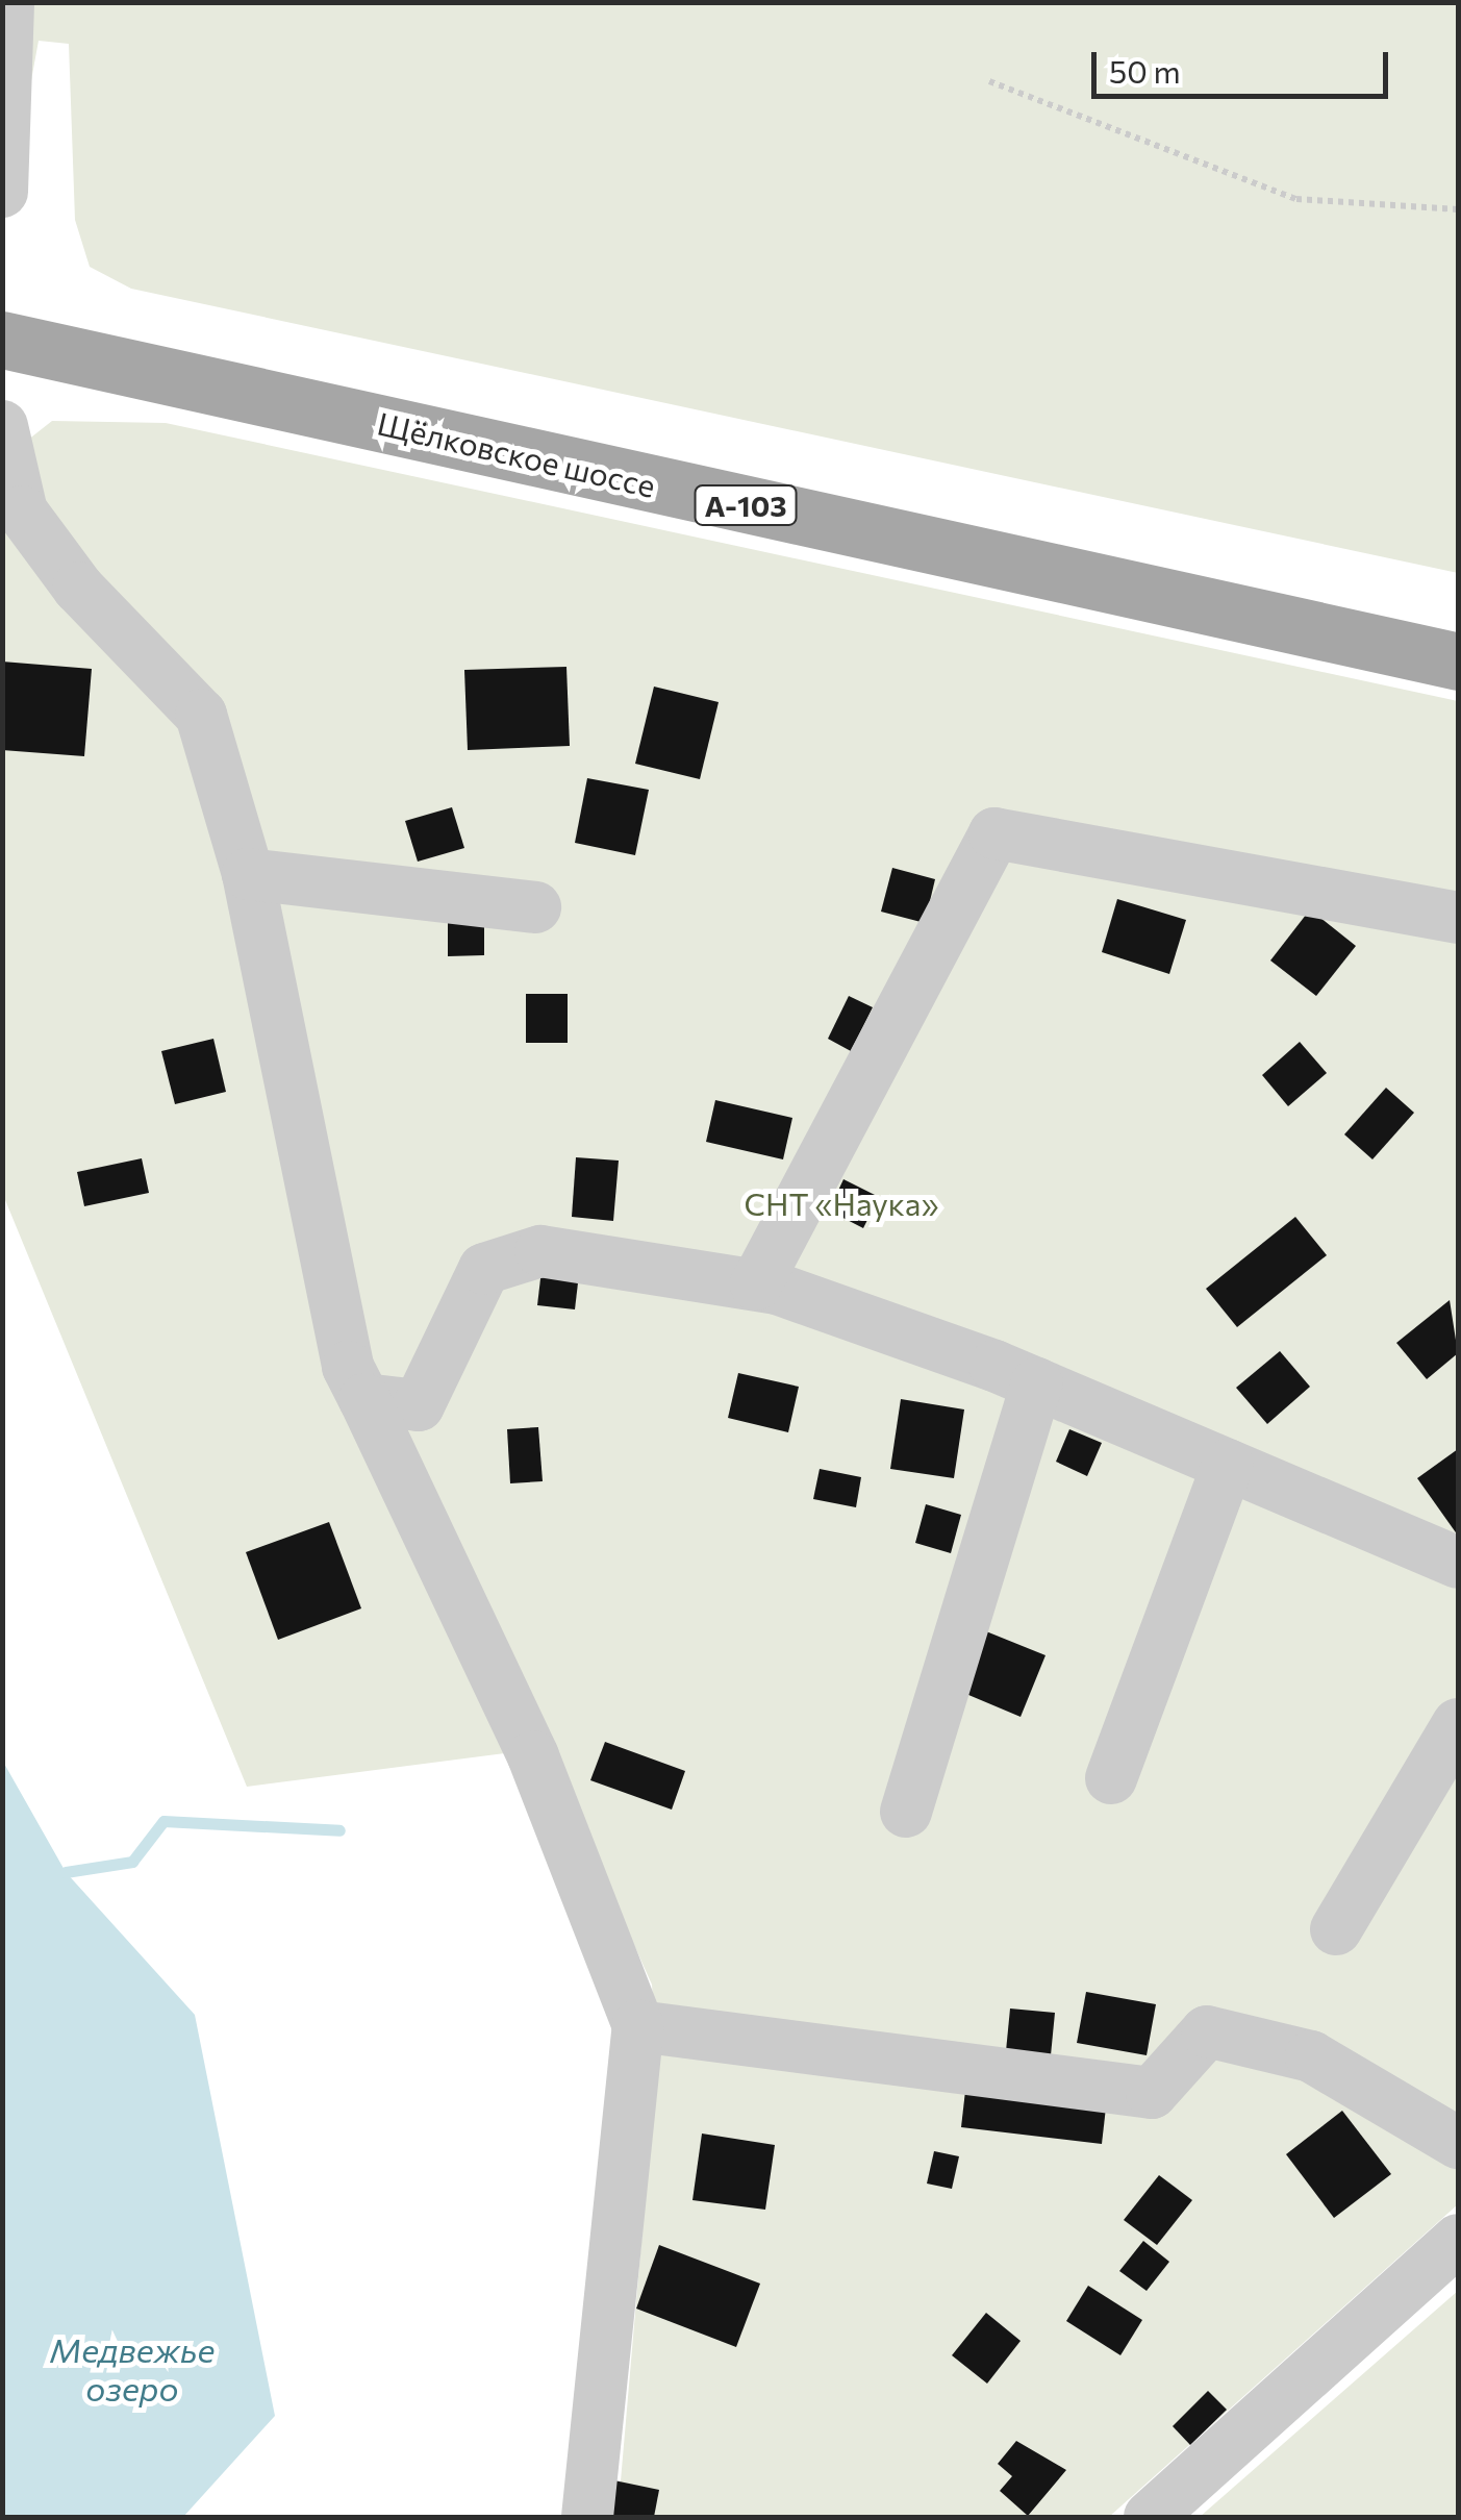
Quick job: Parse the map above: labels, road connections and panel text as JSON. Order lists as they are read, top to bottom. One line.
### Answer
{"streets":{"main road":["Щёлковское шоссе","А-103"]},"water":["Медвежье озеро"],"parks":["СНТ «Наука»"],"scale_bar":"50 m"}
